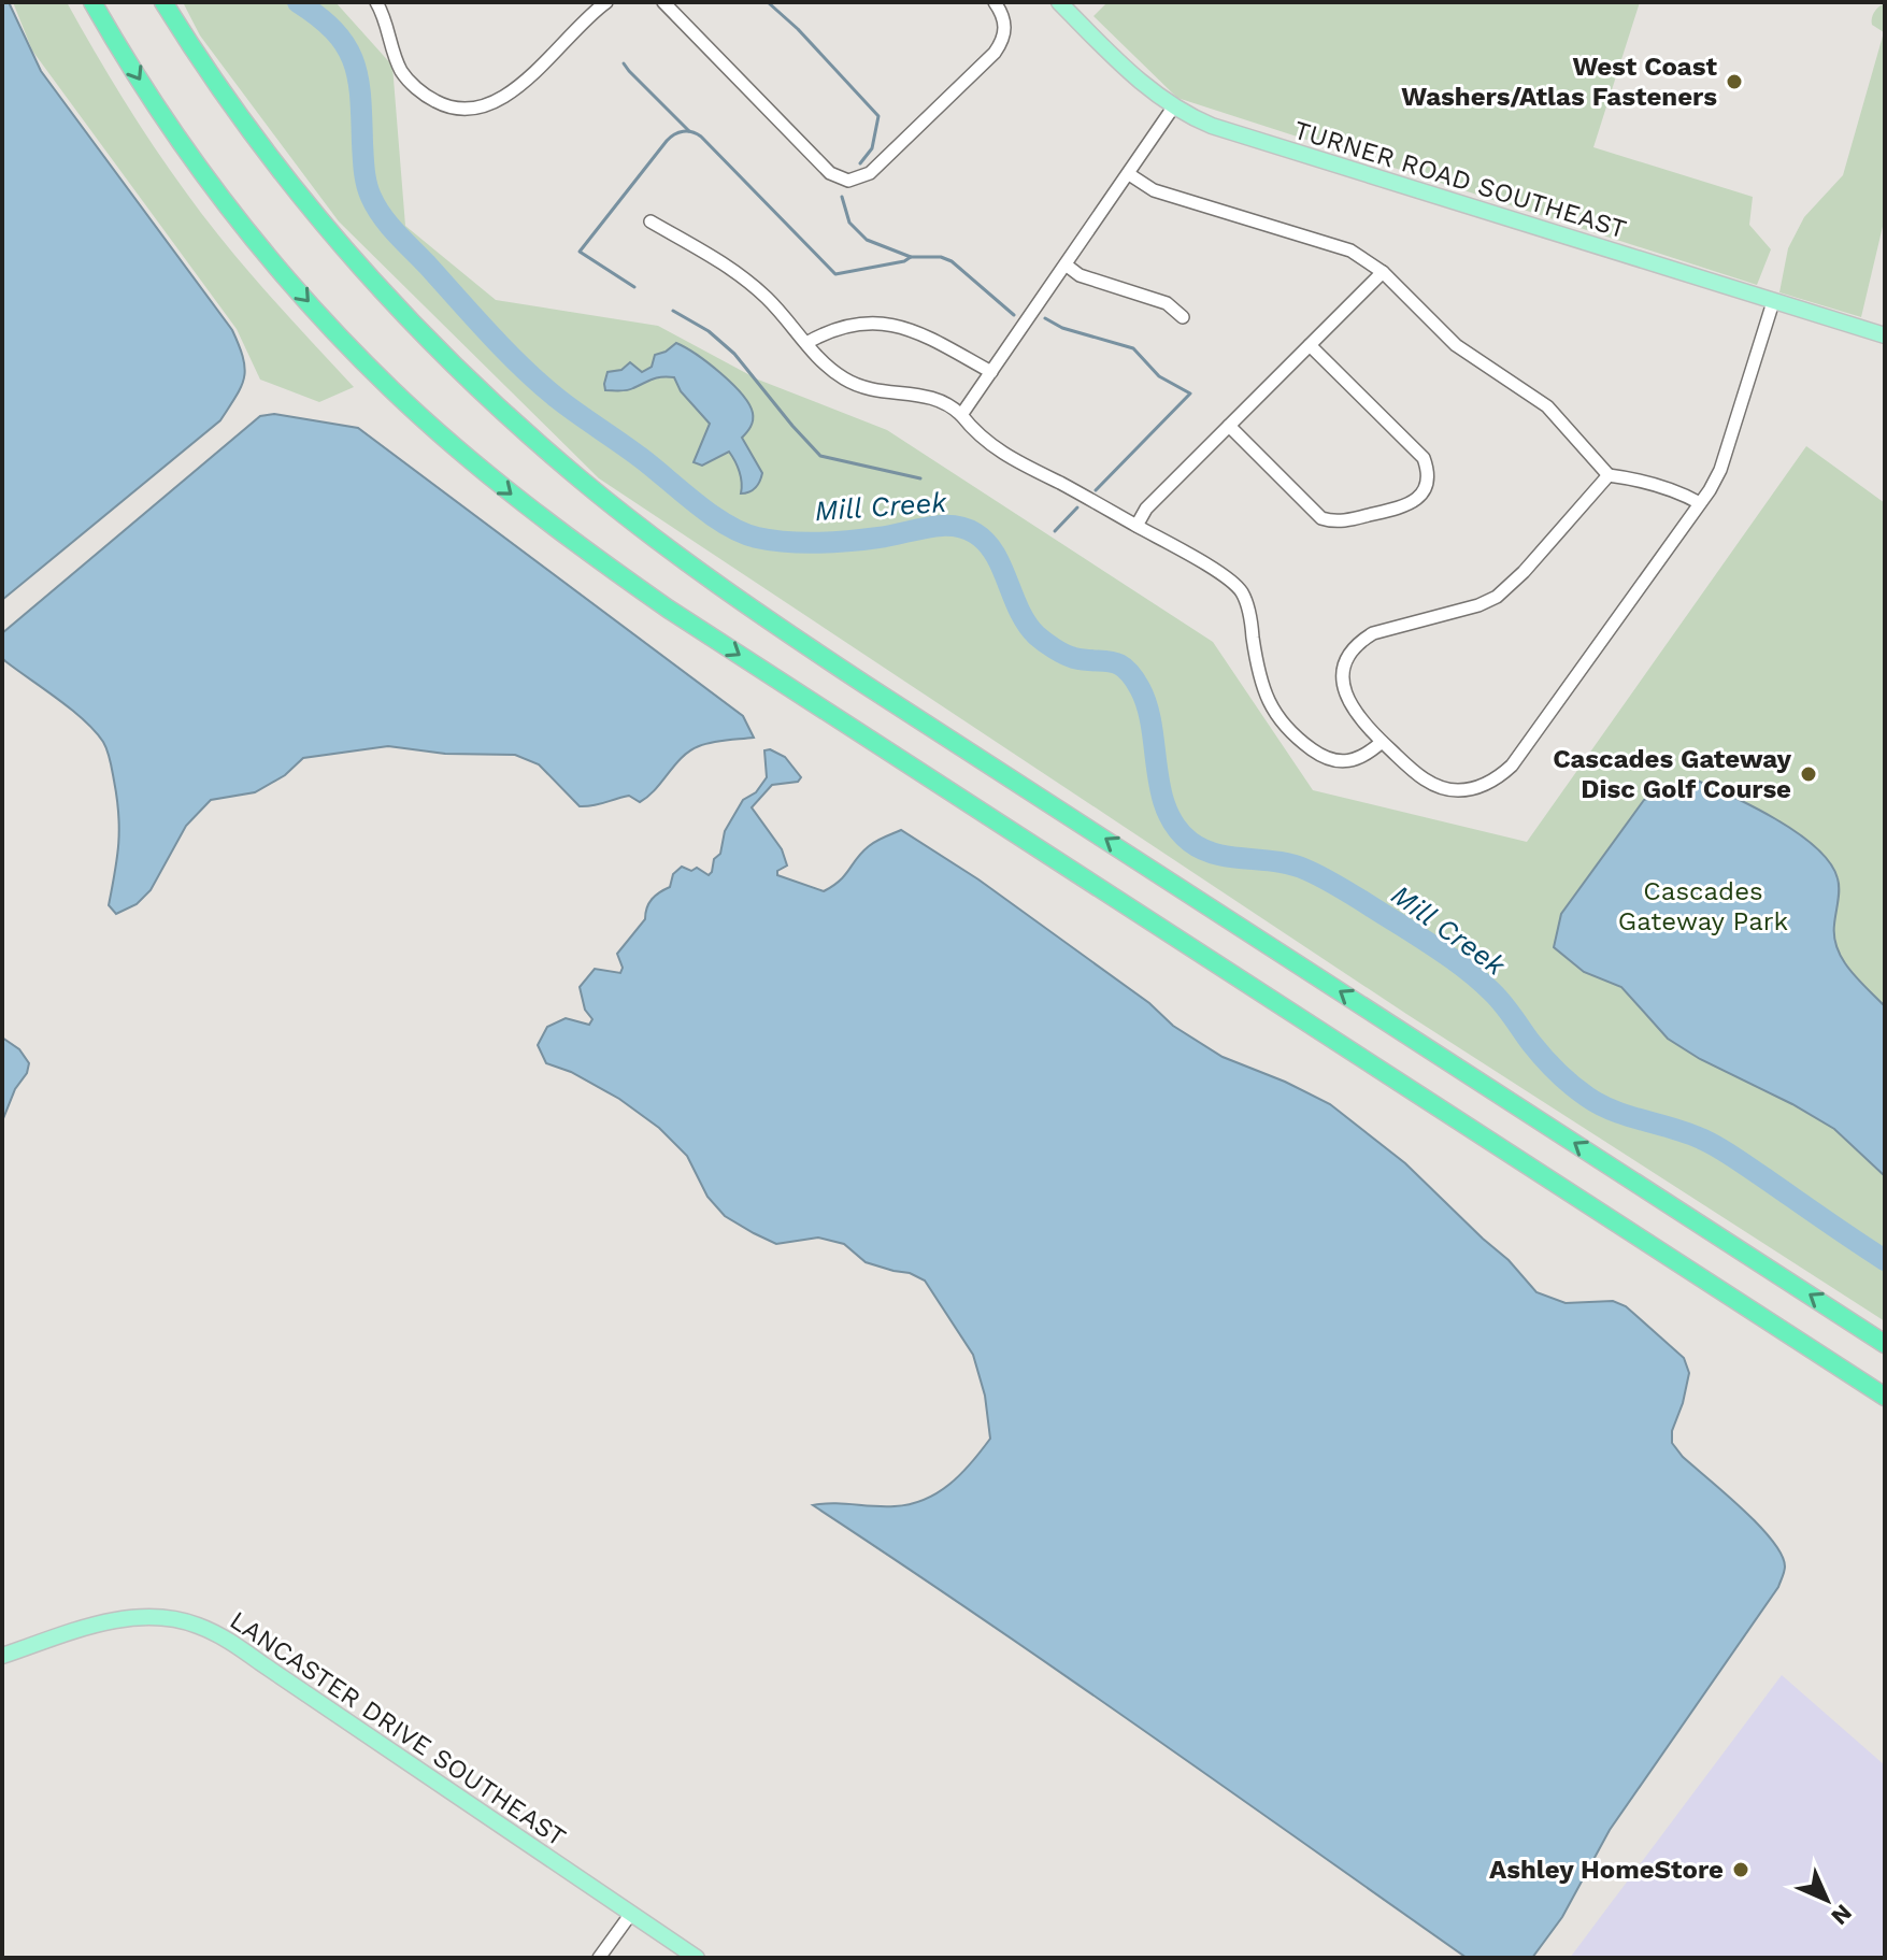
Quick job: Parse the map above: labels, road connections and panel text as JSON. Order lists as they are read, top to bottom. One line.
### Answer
{"streets":{"main road":["TURNER ROAD SOUTHEAST","LANCASTER DRIVE SOUTHEAST"]},"water":["Mill Creek"],"parks":["Cascades Gateway Park"],"places":["West Coast Washers/Atlas Fasteners","Cascades Gateway Disc Golf Course","Ashley HomeStore"],"north":"bottom right"}
